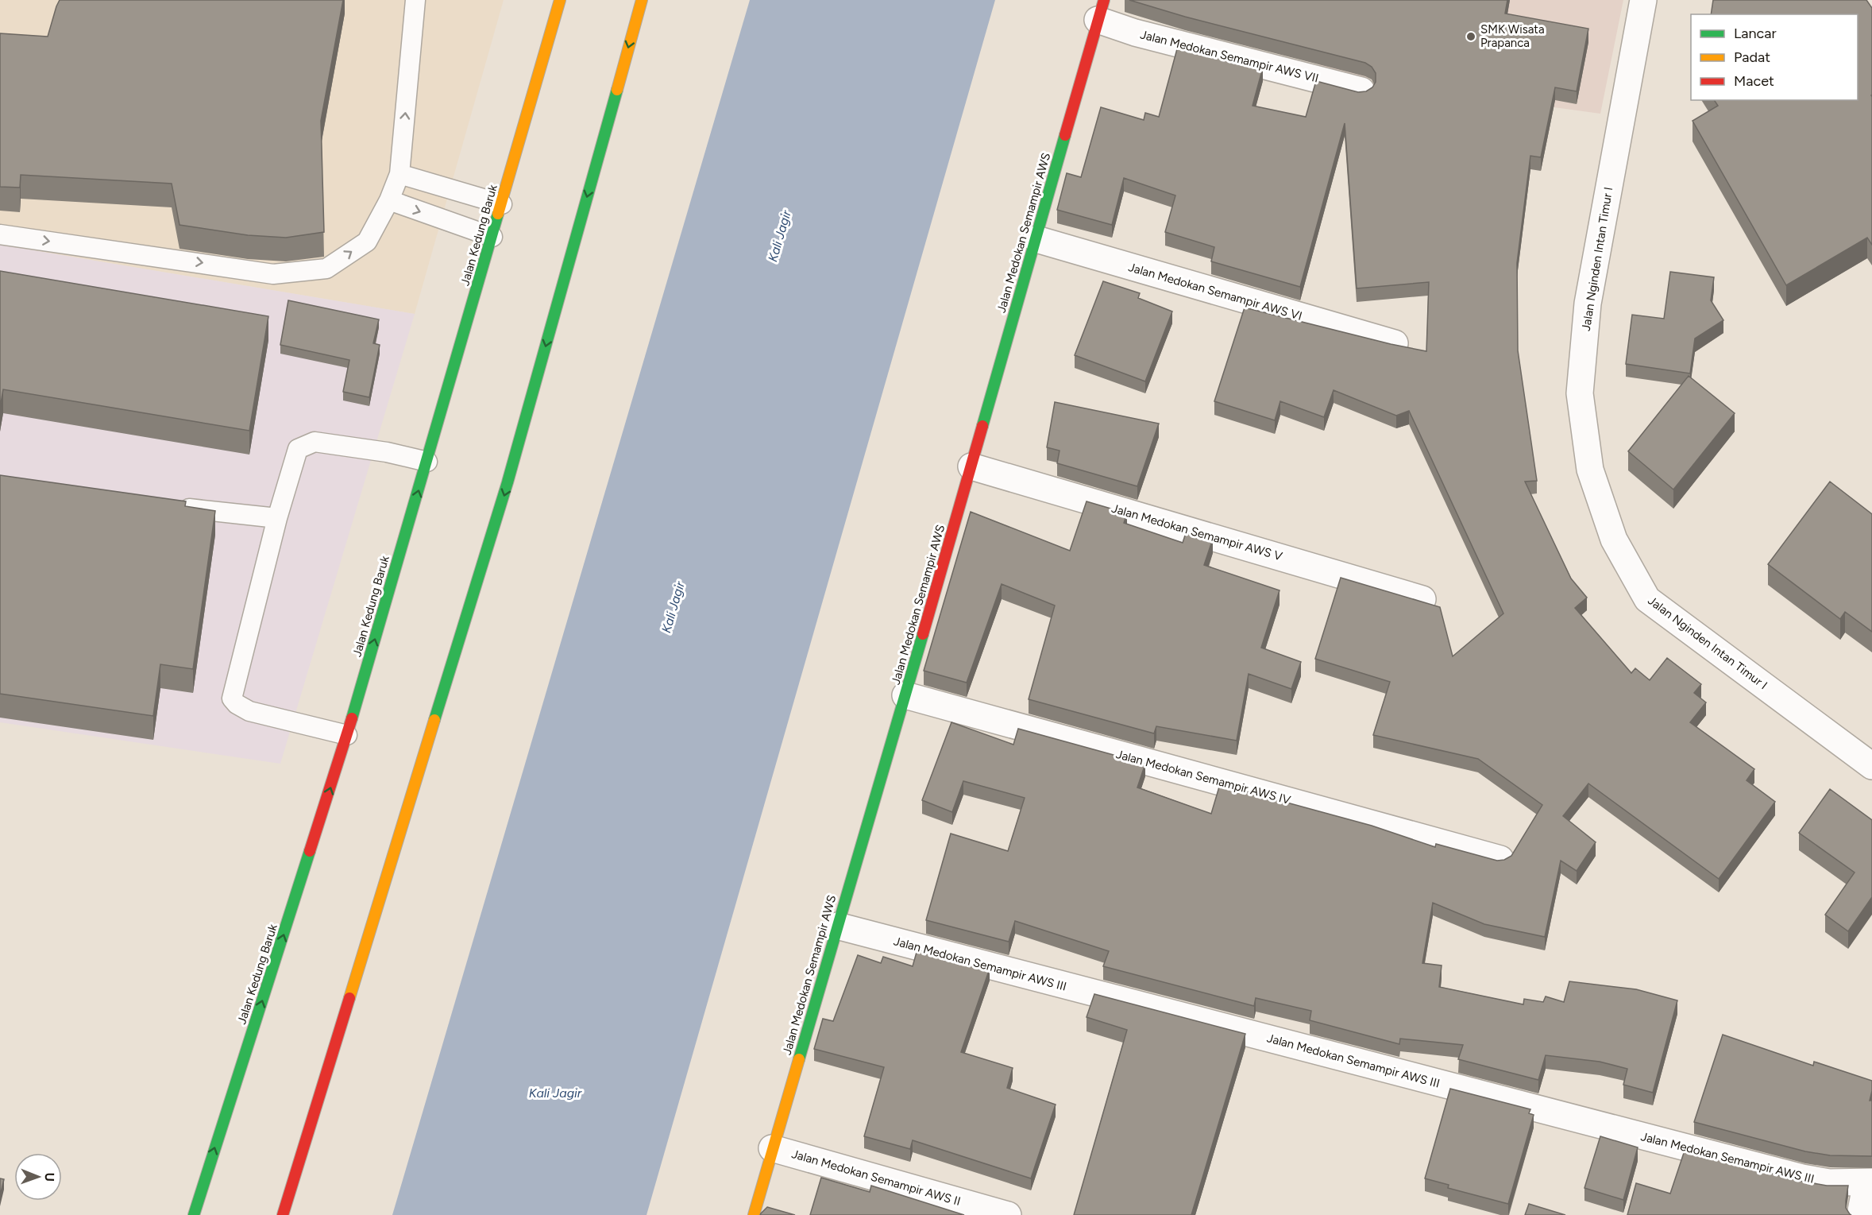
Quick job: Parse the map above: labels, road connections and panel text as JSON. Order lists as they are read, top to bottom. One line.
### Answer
{"streets":{"main road":["Jalan Medokan Semampir AWS","Jalan Kedung Baruk"],"street":["Jalan Medokan Semampir AWS VII","Jalan Nginden Intan Timur I","Jalan Medokan Semampir AWS VI","Jalan Medokan Semampir AWS V","Jalan Medokan Semampir AWS IV","Jalan Medokan Semampir AWS III","Jalan Medokan Semampir AWS II"]},"crossings":[["Jalan Medokan Semampir AWS VII","Jalan Medokan Semampir AWS"],["Jalan Medokan Semampir AWS","Jalan Medokan Semampir AWS VI"],["Jalan Medokan Semampir AWS","Jalan Medokan Semampir AWS V"],["Jalan Medokan Semampir AWS","Jalan Medokan Semampir AWS IV"],["Jalan Medokan Semampir AWS","Jalan Medokan Semampir AWS III"],["Jalan Medokan Semampir AWS","Jalan Medokan Semampir AWS II"]],"water":["Kali Jagir"],"places":["SMK Wisata Prapanca"],"legend":["Lancar","Padat","Macet"],"north":"right"}
